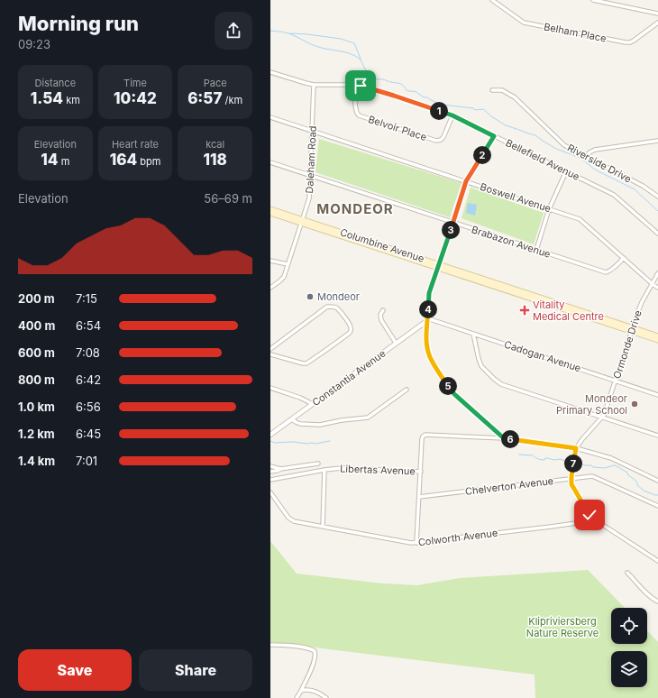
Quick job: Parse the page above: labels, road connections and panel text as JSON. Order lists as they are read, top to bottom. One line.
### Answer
{"streets":{"main road":["Columbine Avenue"],"street":["Belham Place","Belvoir Place","Daleham Road","Bellefield Avenue","Riverside Drive","Boswell Avenue","Brabazon Avenue","Ormonde Drive","Cadogan Avenue","Constantia Avenue","Libertas Avenue","Chelverton Avenue","Colworth Avenue"]},"crossings":[["Belvoir Place","Bellefield Avenue"],["Daleham Road","Bellefield Avenue"],["Daleham Road","Boswell Avenue"],["Daleham Road","Brabazon Avenue"],["Daleham Road","Columbine Avenue"],["Boswell Avenue","Brabazon Avenue"],["Boswell Avenue","Ormonde Drive"],["Columbine Avenue","Ormonde Drive"],["Ormonde Drive","Cadogan Avenue"],["Ormonde Drive","Chelverton Avenue"],["Ormonde Drive","Colworth Avenue"],["Cadogan Avenue","Constantia Avenue"]],"districts":["MONDEOR"],"parks":["Klipriviersberg Nature Reserve"],"places":{"other":["Mondeor","Mondeor Primary School"],"health":["Vitality Medical Centre"]},"page":{"heading":["Morning run","09:23"],"stats":[["Distance","1.54 km"],["Time","10:42"],["Pace","6:57 /km"],["Elevation","14 m"],["Heart rate","164 bpm"],["kcal","118"]],"pins":["1","2","3","4","5","6","7"],"chart":["Elevation","56–69 m"],"list":[{"name":"200 m","note":"7:15"},{"name":"400 m","note":"6:54"},{"name":"600 m","note":"7:08"},{"name":"800 m","note":"6:42"},{"name":"1.0 km","note":"6:56"},{"name":"1.2 km","note":"6:45"},{"name":"1.4 km","note":"7:01"}],"buttons":["Save","Share"]}}
